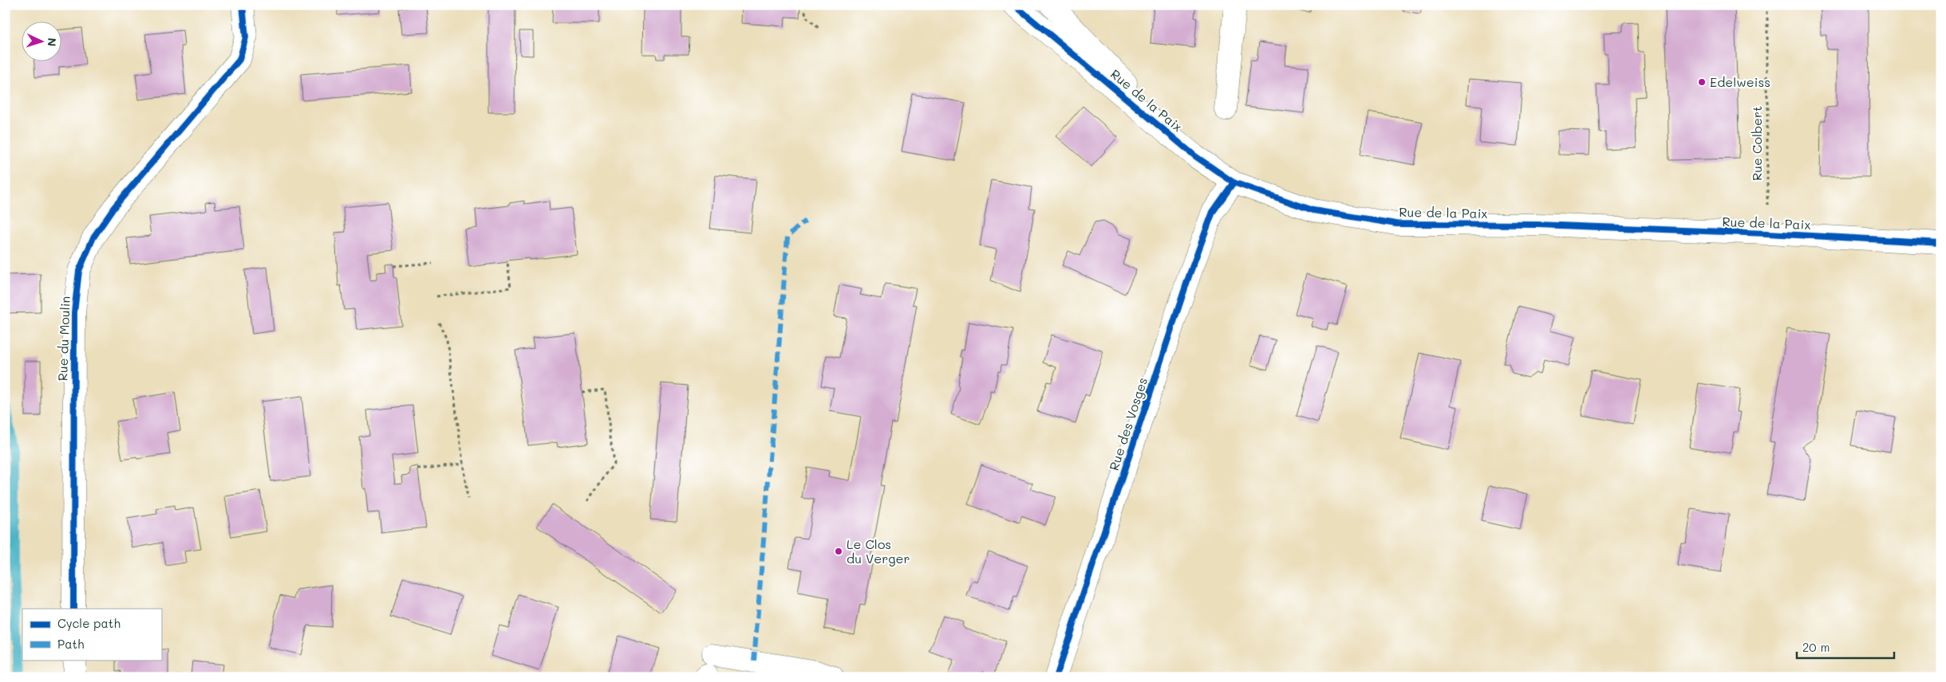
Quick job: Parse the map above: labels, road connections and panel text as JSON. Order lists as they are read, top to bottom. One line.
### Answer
{"streets":{"street":["Rue de la Paix","Rue du Moulin","Rue des Vosges"],"path":["Rue Colbert"]},"crossings":[["Rue de la Paix","Rue Colbert"],["Rue de la Paix","Rue des Vosges"]],"places":["Edelweiss","Le Clos du Verger"],"legend":["Cycle path","Path"],"scale_bar":"20 m","north":"right"}
